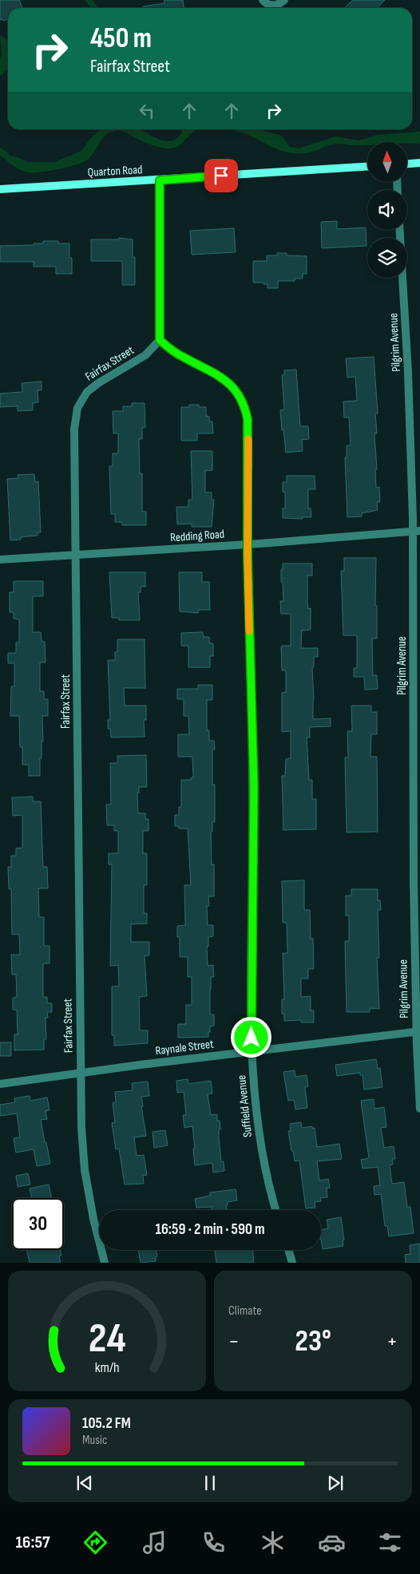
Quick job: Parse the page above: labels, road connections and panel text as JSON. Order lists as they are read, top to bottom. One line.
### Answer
{"streets":{"street":["Quarton Road","Pilgrim Avenue","Fairfax Street","Redding Road","Raynale Street","Suffield Avenue"]},"crossings":[["Pilgrim Avenue","Redding Road"],["Pilgrim Avenue","Raynale Street"],["Fairfax Street","Redding Road"],["Fairfax Street","Raynale Street"],["Fairfax Street","Suffield Avenue"],["Redding Road","Suffield Avenue"],["Raynale Street","Suffield Avenue"]],"north":"top","page":{"turn":["450 m","Fairfax Street"],"limit":"30","trip":"16:59 · 2 min · 590 m","tile":"Climate","heat":["−","23°","+"],"song":["105.2 FM","Music"],"tabs":"16:57","gauge":["24","km/h"]}}
